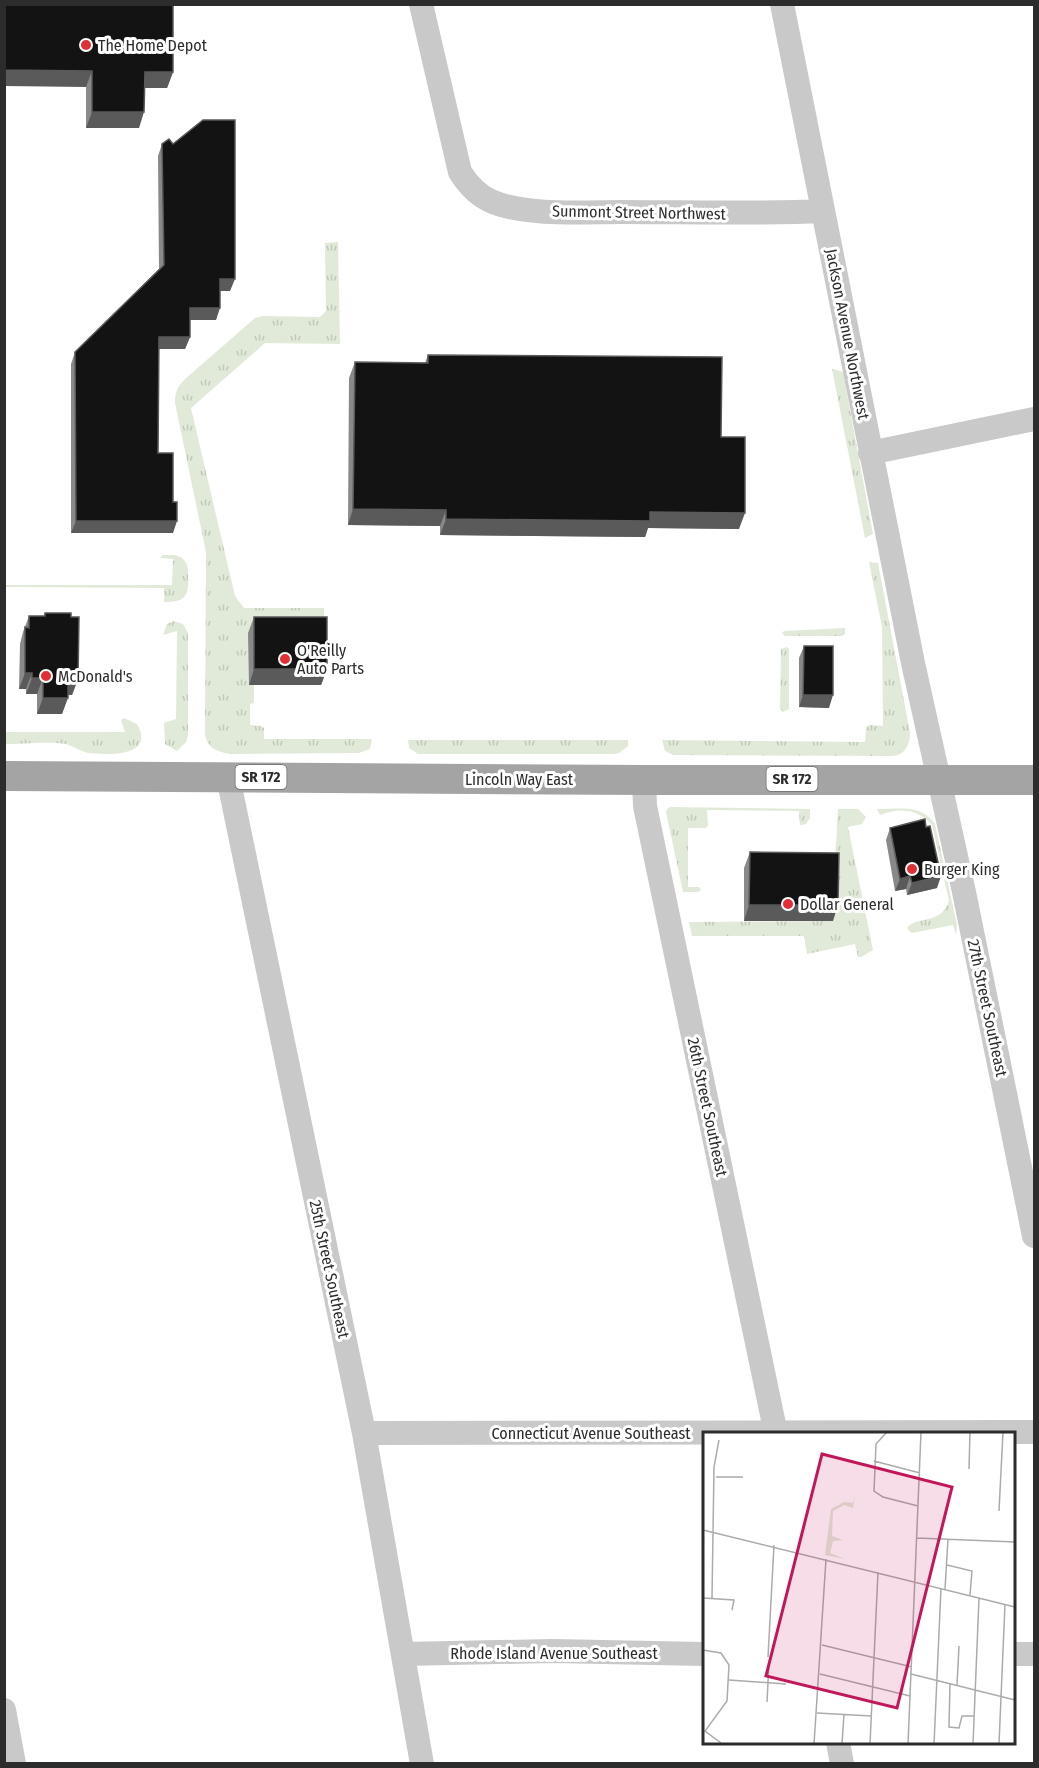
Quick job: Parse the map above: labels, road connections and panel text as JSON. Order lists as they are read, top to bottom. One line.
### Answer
{"streets":{"main road":["SR 172","Lincoln Way East"],"street":["Sunmont Street Northwest","Jackson Avenue Northwest","27th Street Southeast","26th Street Southeast","25th Street Southeast","Connecticut Avenue Southeast","Rhode Island Avenue Southeast"]},"crossings":[["Sunmont Street Northwest","Jackson Avenue Northwest"],["Jackson Avenue Northwest","27th Street Southeast"],["Lincoln Way East","27th Street Southeast"],["Lincoln Way East","26th Street Southeast"],["Lincoln Way East","25th Street Southeast"],["25th Street Southeast","Connecticut Avenue Southeast"],["25th Street Southeast","Rhode Island Avenue Southeast"]],"places":["The Home Depot","O'Reilly Auto Parts","McDonald's","Burger King","Dollar General"]}
